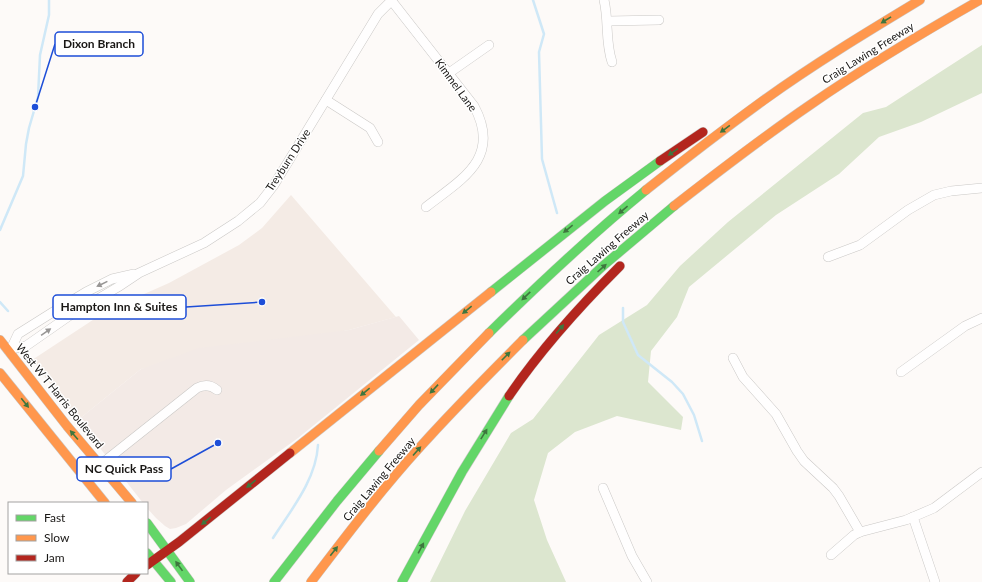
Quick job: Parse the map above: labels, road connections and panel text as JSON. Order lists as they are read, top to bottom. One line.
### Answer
{"streets":{"main road":["Craig Lawing Freeway","West W T Harris Boulevard"],"street":["Kimmel Lane","Treyburn Drive"]},"crossings":[["Kimmel Lane","Treyburn Drive"],["Treyburn Drive","West W T Harris Boulevard"]],"places":["Dixon Branch","Hampton Inn & Suites","NC Quick Pass"],"legend":["Fast","Slow","Jam"]}
